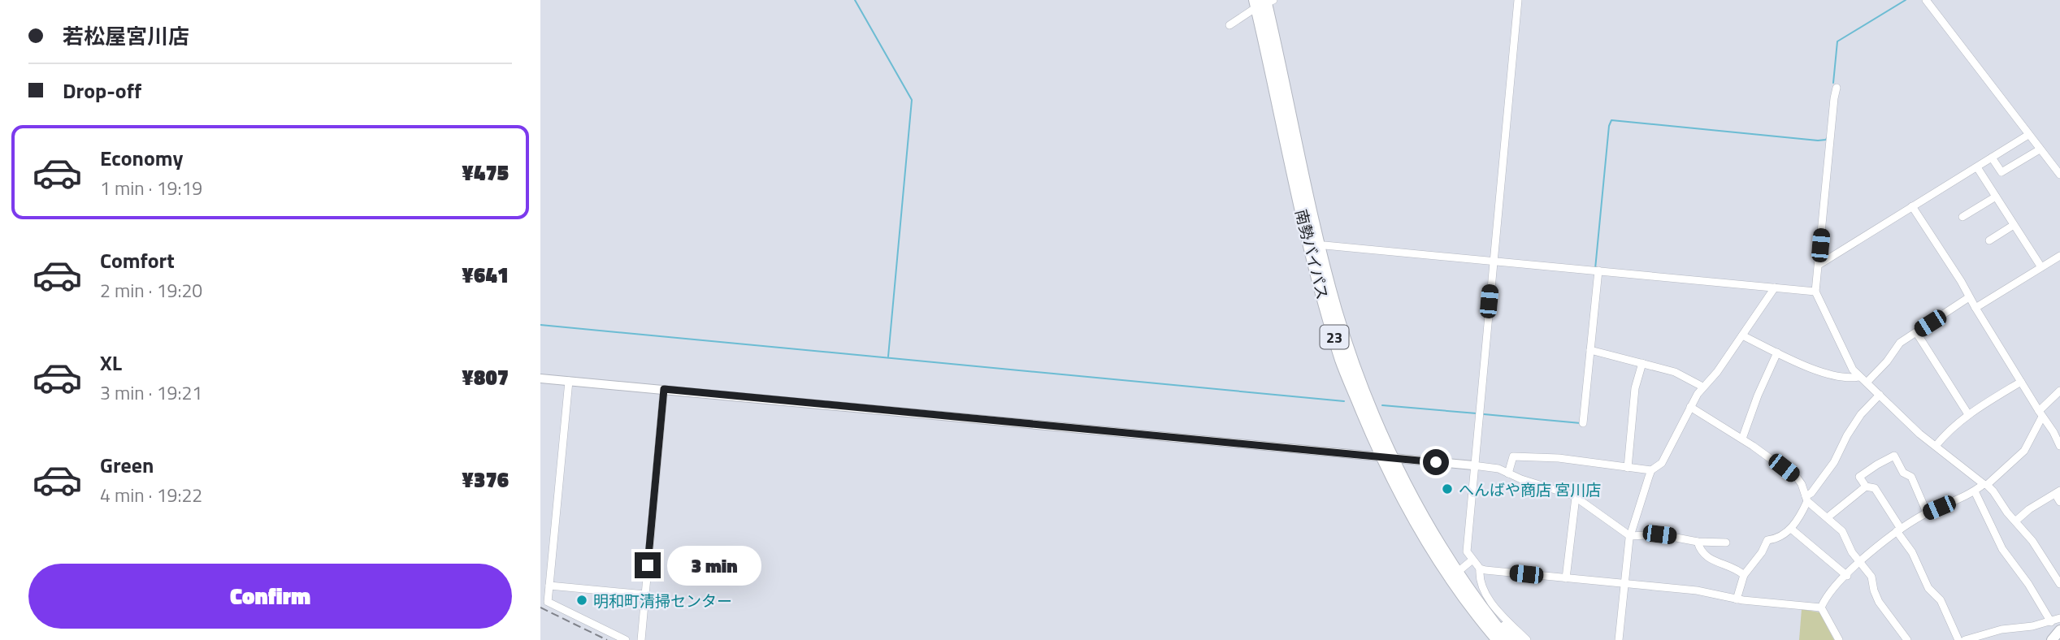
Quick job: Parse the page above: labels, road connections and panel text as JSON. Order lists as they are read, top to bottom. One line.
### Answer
{"streets":{"highway":["南勢バイパス","23"]},"places":["へんばや商店 宮川店","明和町清掃センター"],"page":{"banner":["若松屋宮川店","Drop-off"],"list":[{"name":"Economy","note":"1 min · 19:19","value":"¥475"},{"name":"Comfort","note":"2 min · 19:20","value":"¥641"},{"name":"XL","note":"3 min · 19:21","value":"¥807"},{"name":"Green","note":"4 min · 19:22","value":"¥376"}],"bubble":"3 min","buttons":"Confirm"}}
